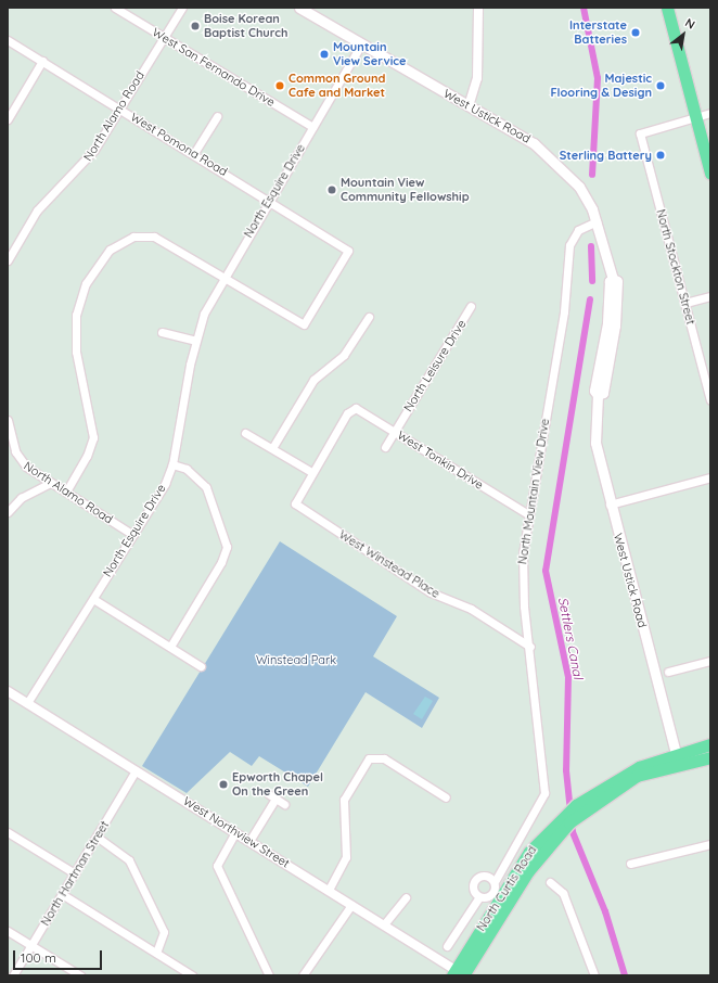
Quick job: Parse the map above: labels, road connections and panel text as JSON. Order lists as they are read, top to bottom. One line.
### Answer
{"streets":{"main road":["West Ustick Road","North Curtis Road"],"street":["West San Fernando Drive","North Alamo Road","West Pomona Road","North Esquire Drive","North Stockton Street","North Leisure Drive","West Tonkin Drive","North Mountain View Drive","West Winstead Place","West Northview Street","North Hartman Street"]},"crossings":[["West San Fernando Drive","North Alamo Road"],["West San Fernando Drive","North Esquire Drive"],["North Alamo Road","West Pomona Road"],["North Alamo Road","North Esquire Drive"],["West Ustick Road","North Esquire Drive"],["West Ustick Road","North Mountain View Drive"],["West Ustick Road","North Curtis Road"],["West Pomona Road","North Esquire Drive"],["North Esquire Drive","West Northview Street"],["North Leisure Drive","West Tonkin Drive"],["West Tonkin Drive","North Mountain View Drive"],["West Tonkin Drive","West Winstead Place"],["North Mountain View Drive","West Winstead Place"],["North Mountain View Drive","North Curtis Road"],["West Northview Street","North Hartman Street"],["West Northview Street","North Curtis Road"]],"water":["Settlers Canal"],"parks":["Winstead Park"],"places":["Boise Korean Baptist Church","Interstate Batteries","Mountain View Service","Common Ground Cafe and Market","Majestic Flooring & Design","Sterling Battery","Mountain View Community Fellowship","Epworth Chapel On the Green"],"scale_bar":"100 m","north":"top right"}
